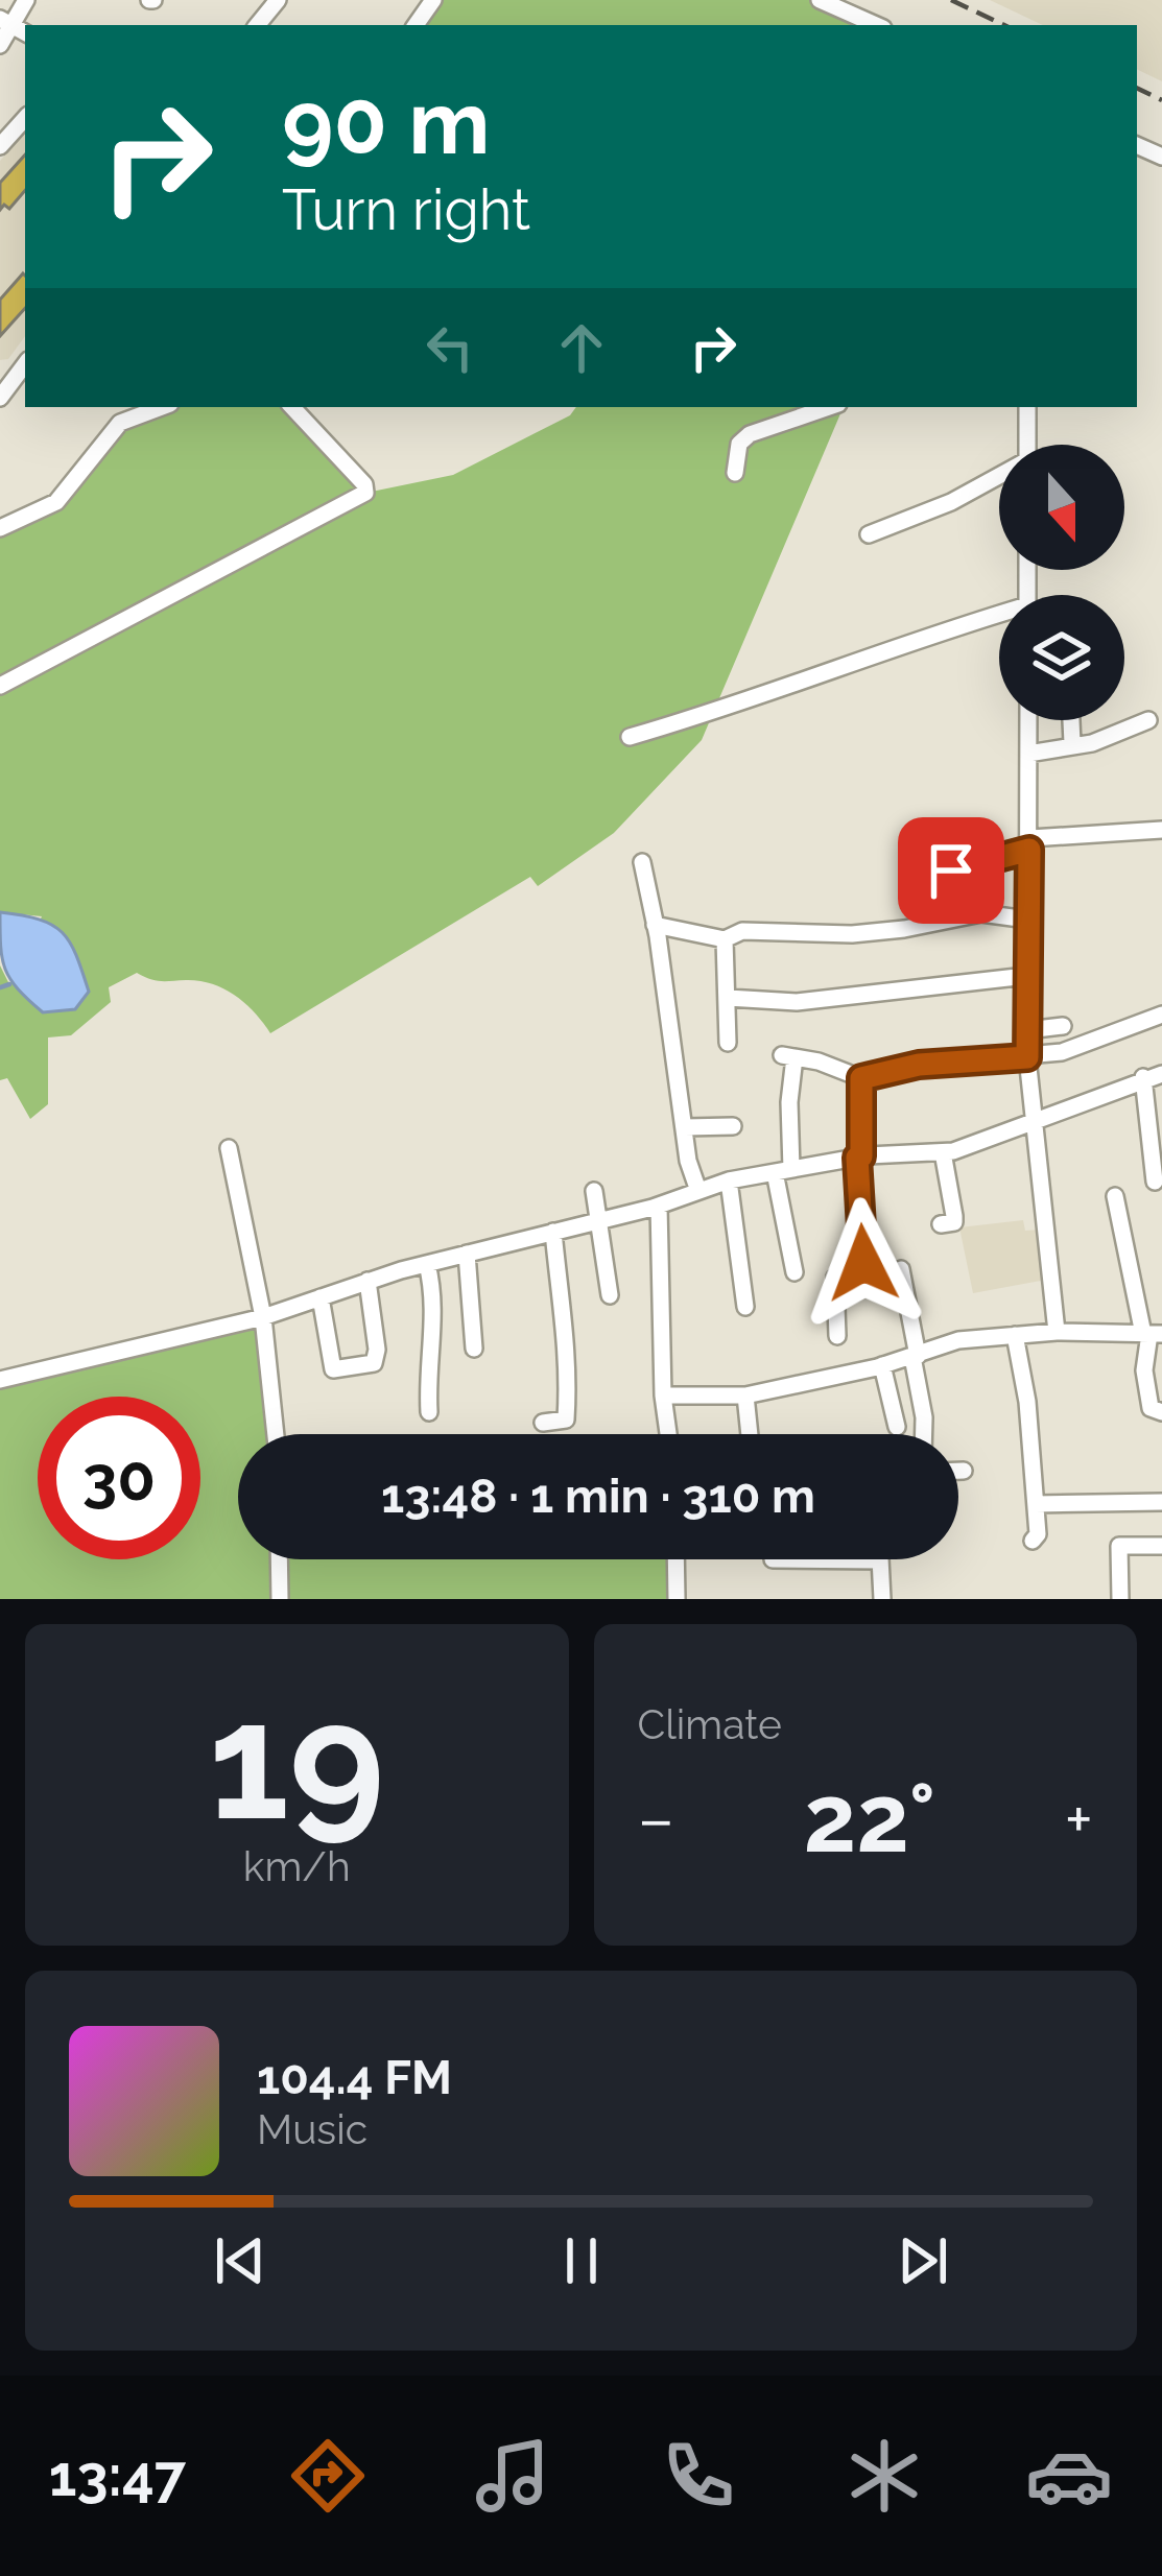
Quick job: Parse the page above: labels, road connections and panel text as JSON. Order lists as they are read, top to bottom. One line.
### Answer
{"north":"bottom","page":{"turn":["90 m","Turn right"],"limit":"30","trip":"13:48 · 1 min · 310 m","tile":[["19","km/h"],"Climate"],"heat":["−","22°","+"],"song":["104.4 FM","Music"],"tabs":"13:47"}}
